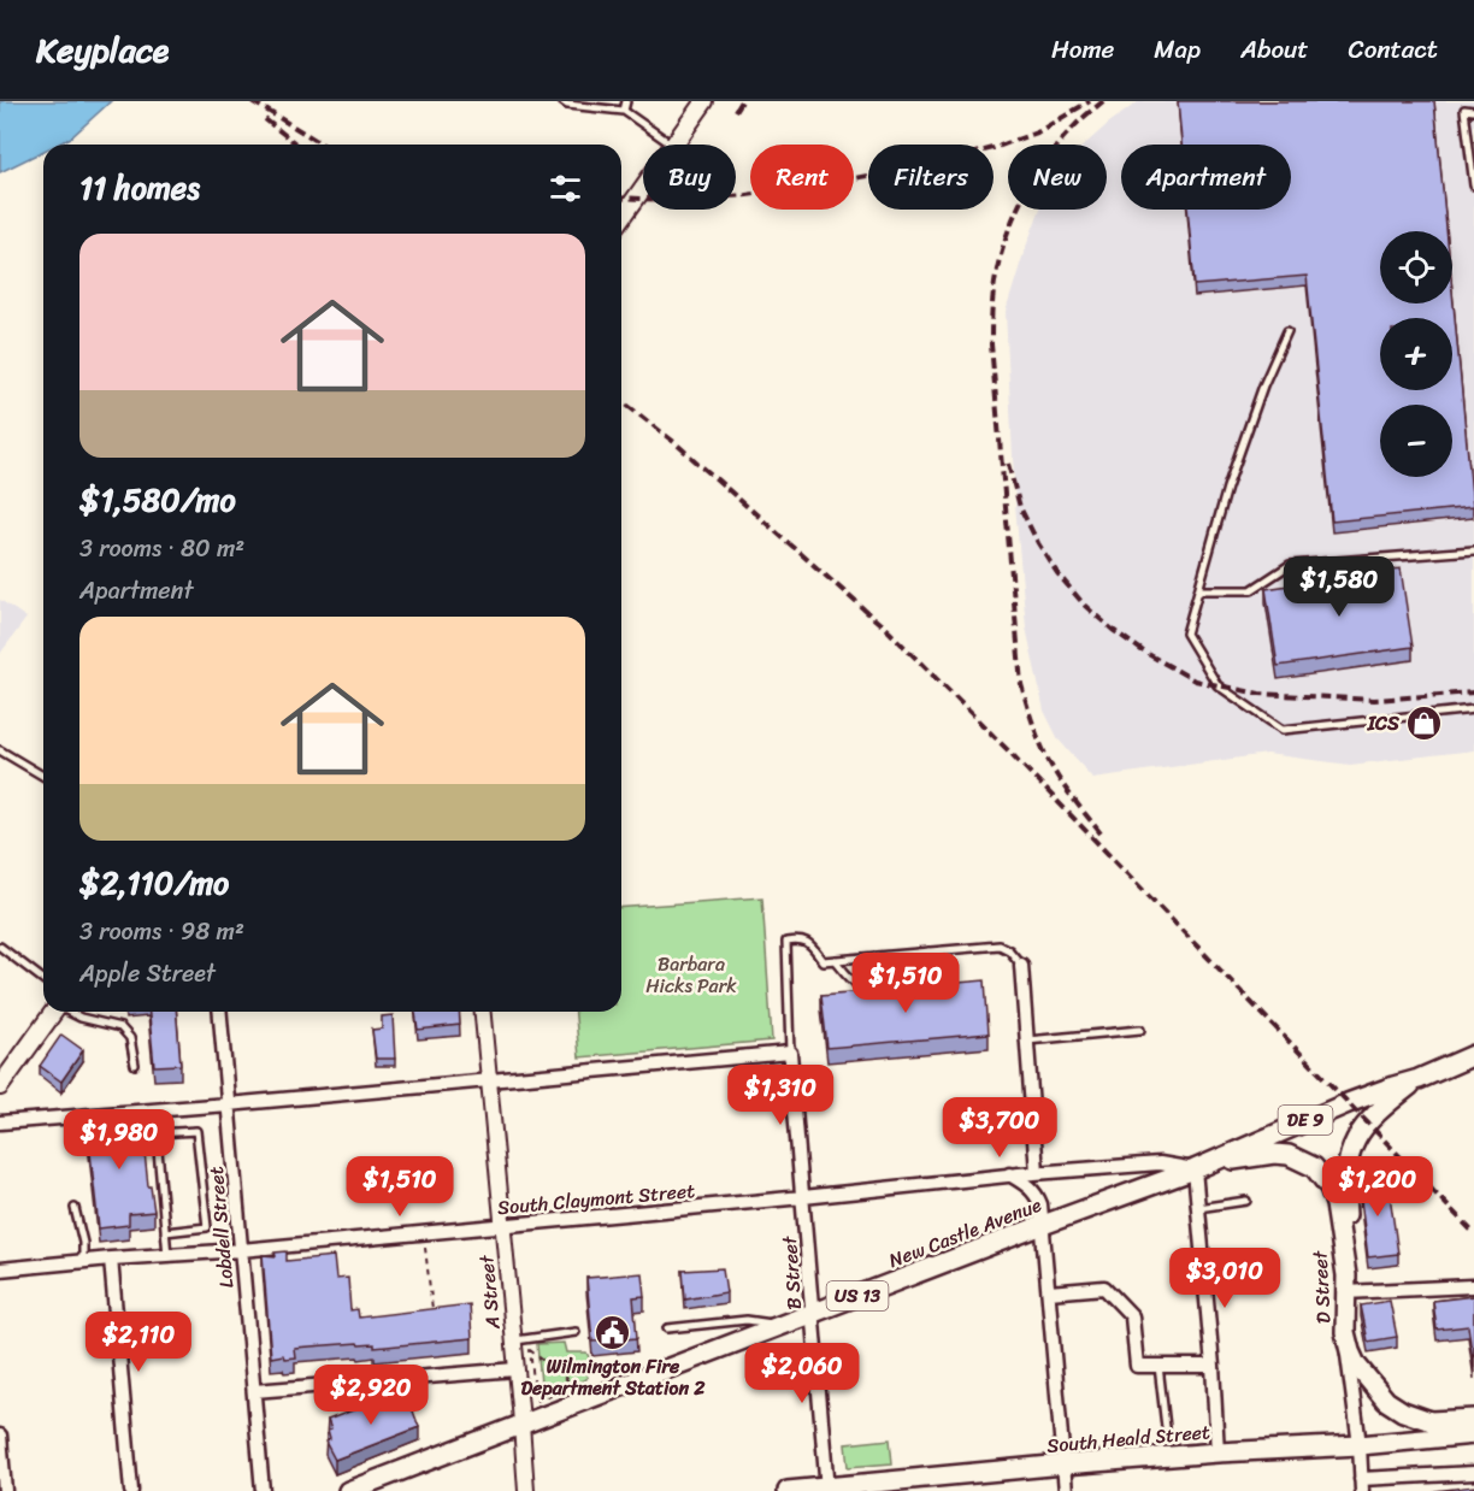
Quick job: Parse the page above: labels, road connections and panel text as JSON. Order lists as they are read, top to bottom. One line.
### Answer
{"streets":{"main road":["DE 9","New Castle Avenue","D Street","US 13","South Heald Street"],"street":["South Claymont Street","Lobdell Street","B Street","A Street"]},"crossings":[["South Claymont Street","Lobdell Street"],["South Claymont Street","New Castle Avenue"],["South Claymont Street","B Street"],["South Claymont Street","D Street"],["South Claymont Street","A Street"],["New Castle Avenue","B Street"],["New Castle Avenue","D Street"],["New Castle Avenue","A Street"],["B Street","South Heald Street"],["D Street","South Heald Street"]],"parks":["Barbara Hicks Park"],"places":{"shop":["ICS"],"public building":["Wilmington Fire Department Station 2"]},"page":{"header":"Keyplace","nav":["Home","Map","About","Contact"],"chip":["Buy","Rent","Filters","New","Apartment"],"heading":"11 homes","map_buttons":["+","−"],"list":[{"name":"$1,580/mo","note":"3 rooms · 80 m² · Apartment"},{"name":"$2,110/mo","note":"3 rooms · 98 m² · Apple Street"}],"price":["$1,580","$1,510","$1,310","$3,700","$1,980","$1,510","$1,200","$3,010","$2,110","$2,060","$2,920"]}}
